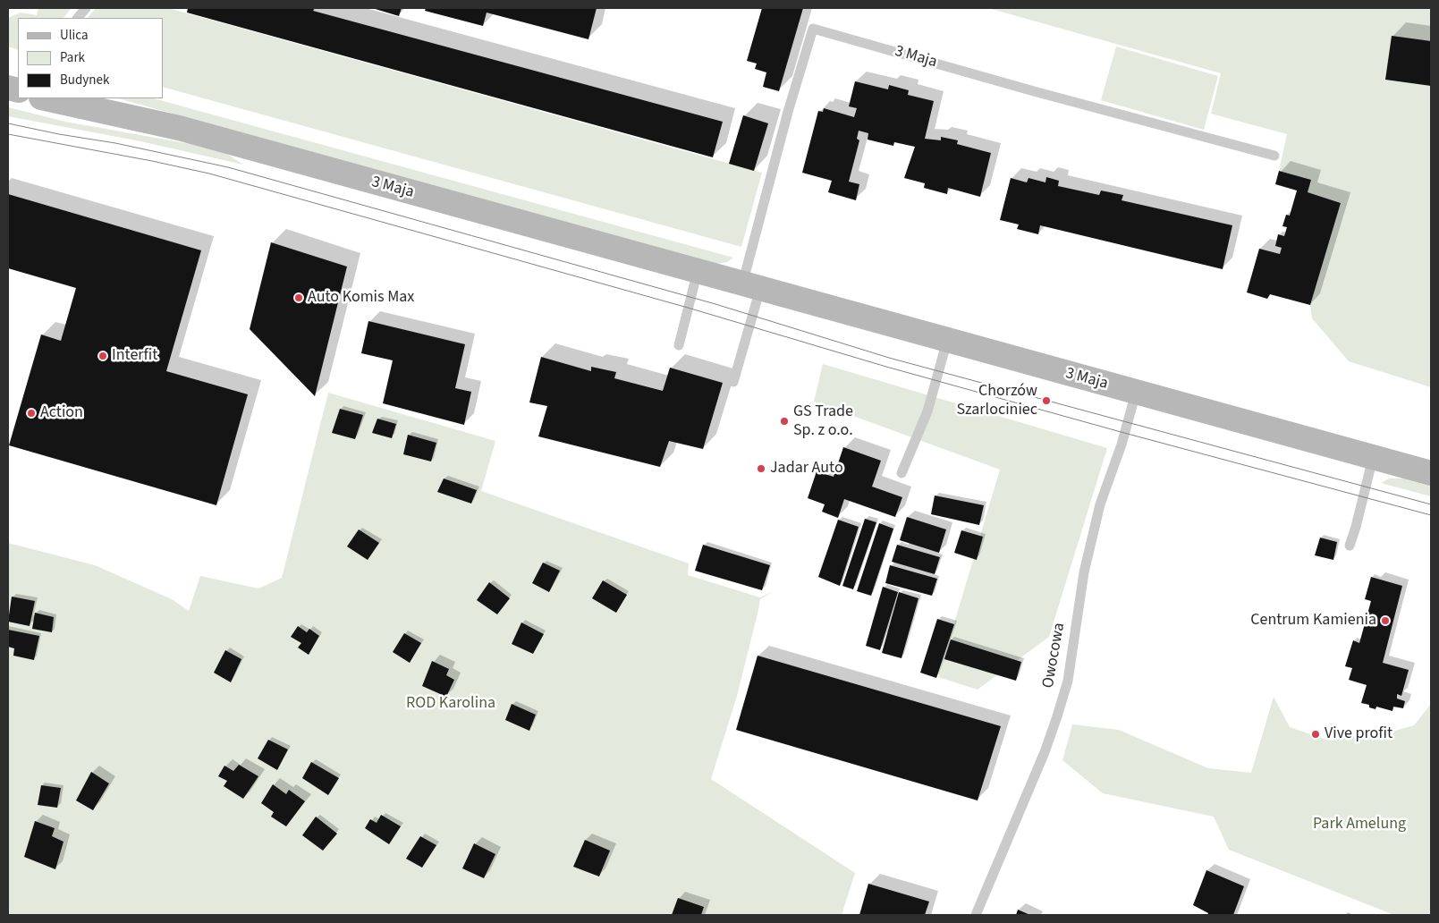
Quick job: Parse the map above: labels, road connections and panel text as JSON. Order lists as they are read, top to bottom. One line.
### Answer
{"streets":{"street":["3 Maja"],"lane":["Owocowa"]},"crossings":[["3 Maja","Owocowa"]],"parks":["ROD Karolina","Park Amelung"],"places":["Auto Komis Max","Interfit","Chorzów Szarlociniec","Action","GS Trade Sp. z o.o.","Jadar Auto","Centrum Kamienia","Vive profit"],"legend":["Ulica","Park","Budynek"]}
